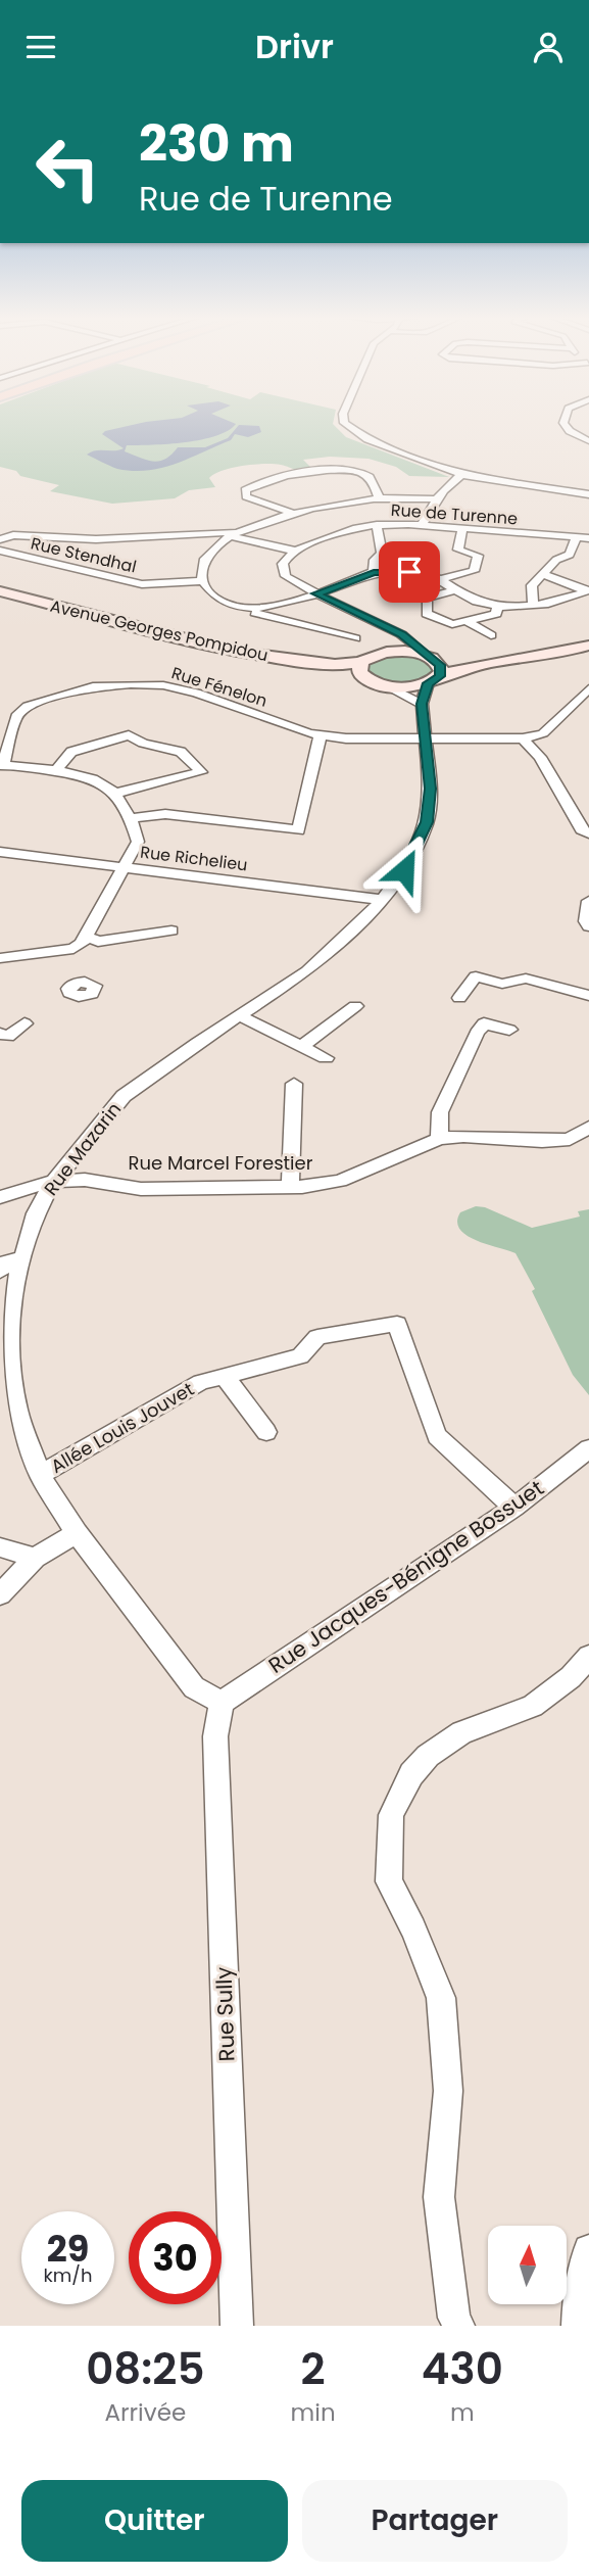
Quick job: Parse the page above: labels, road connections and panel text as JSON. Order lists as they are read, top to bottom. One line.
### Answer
{"streets":{"main road":["Avenue Georges Pompidou"],"street":["Rue de Turenne","Rue Stendhal","Rue Fénelon","Rue Richelieu","Rue Mazarin","Rue Marcel Forestier","Allée Louis Jouvet","Rue Jacques-Bénigne Bossuet","Rue Sully"]},"crossings":[["Rue Fénelon","Rue Mazarin"],["Rue Richelieu","Rue Mazarin"],["Rue Mazarin","Rue Marcel Forestier"],["Rue Mazarin","Allée Louis Jouvet"],["Rue Mazarin","Rue Jacques-Bénigne Bossuet"],["Rue Mazarin","Rue Sully"],["Allée Louis Jouvet","Rue Jacques-Bénigne Bossuet"],["Rue Jacques-Bénigne Bossuet","Rue Sully"]],"north":"top","page":{"header":"Drivr","turn":["230 m","Rue de Turenne"],"speed":"29 km/h","limit":"30","eta":["08:25","Arrivée","2","min","430","m"],"buttons":["Quitter","Partager"]}}
